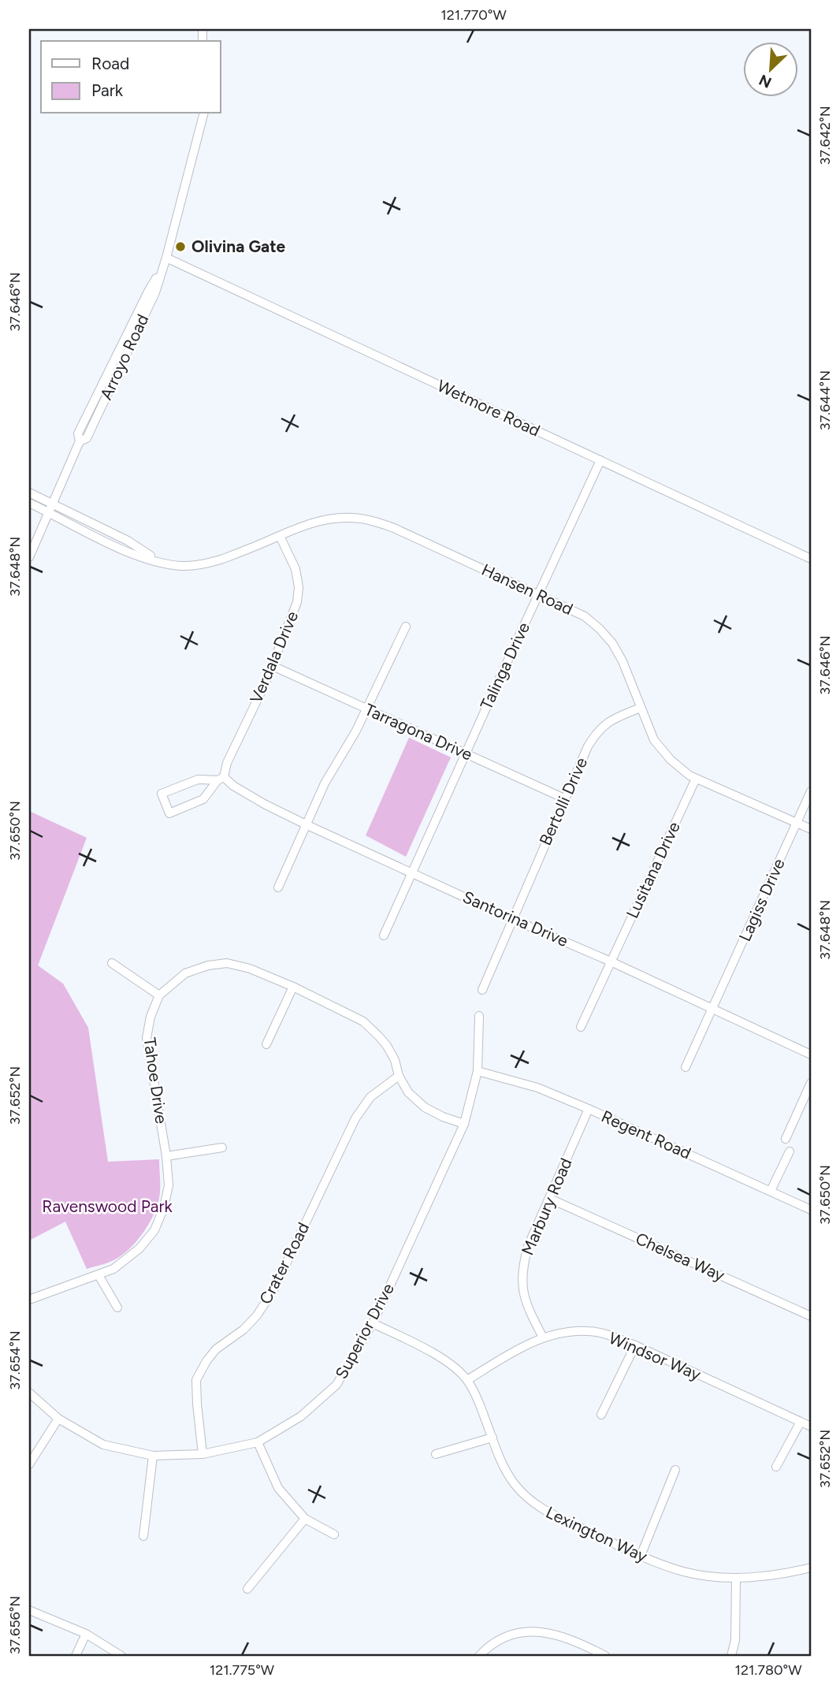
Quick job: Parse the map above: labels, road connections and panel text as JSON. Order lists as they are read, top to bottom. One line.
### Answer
{"streets":{"street":["Arroyo Road","Wetmore Road","Hansen Road","Verdala Drive","Talinga Drive","Tarragona Drive","Bertolli Drive","Lusitana Drive","Lagiss Drive","Santorina Drive","Tahoe Drive","Regent Road","Marbury Road","Chelsea Way","Crater Road","Superior Drive","Windsor Way","Lexington Way"]},"crossings":[["Arroyo Road","Wetmore Road"],["Arroyo Road","Hansen Road"],["Wetmore Road","Talinga Drive"],["Hansen Road","Verdala Drive"],["Hansen Road","Talinga Drive"],["Hansen Road","Bertolli Drive"],["Hansen Road","Lusitana Drive"],["Hansen Road","Lagiss Drive"],["Verdala Drive","Tarragona Drive"],["Verdala Drive","Santorina Drive"],["Talinga Drive","Tarragona Drive"],["Talinga Drive","Santorina Drive"],["Tarragona Drive","Bertolli Drive"],["Bertolli Drive","Santorina Drive"],["Lusitana Drive","Santorina Drive"],["Lagiss Drive","Santorina Drive"],["Tahoe Drive","Crater Road"],["Tahoe Drive","Superior Drive"],["Regent Road","Marbury Road"],["Regent Road","Superior Drive"],["Marbury Road","Chelsea Way"],["Marbury Road","Windsor Way"],["Crater Road","Superior Drive"],["Superior Drive","Lexington Way"],["Windsor Way","Lexington Way"]],"parks":["Ravenswood Park"],"places":["Olivina Gate"],"legend":["Road","Park"],"north":"bottom left","coordinates":["121.770°W","37.642°N","37.646°N","37.644°N","37.648°N","37.650°N","37.652°N","37.654°N","37.656°N","121.775°W","121.780°W"]}
